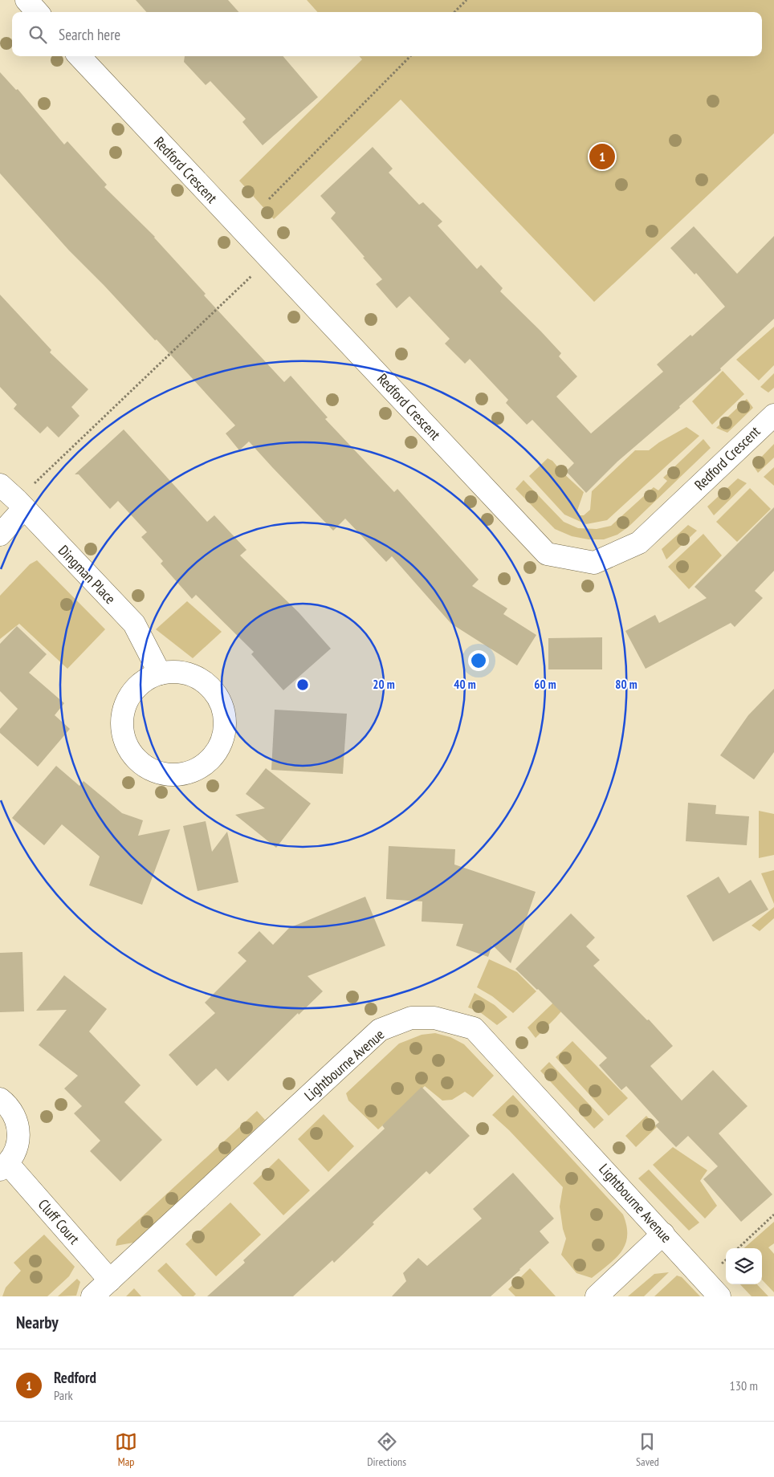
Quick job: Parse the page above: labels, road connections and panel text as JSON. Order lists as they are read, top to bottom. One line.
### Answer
{"streets":{"street":["Redford Crescent","Dingman Place","Lightbourne Avenue","Cluff Court"]},"crossings":[["Lightbourne Avenue","Cluff Court"]],"page":{"search":"Search here","pins":"1","heading":"Nearby","list":[{"mark":"1","name":"Redford","note":"Park","value":"130 m"}],"nav":["Map","Directions","Saved"]},"rings":["20 m","40 m","60 m","80 m"]}
